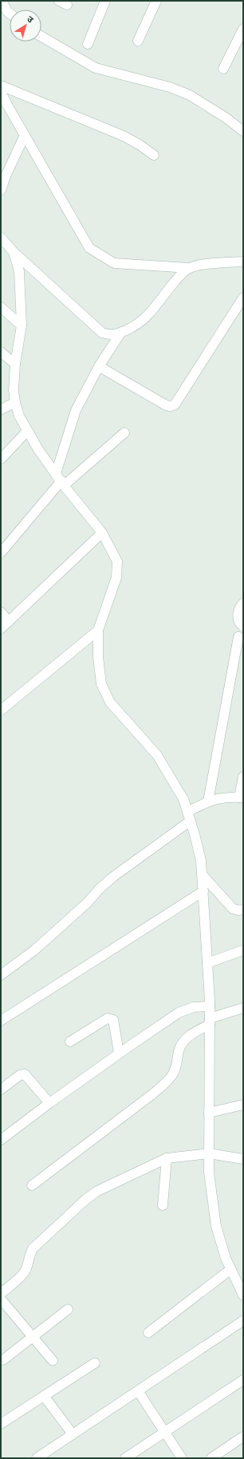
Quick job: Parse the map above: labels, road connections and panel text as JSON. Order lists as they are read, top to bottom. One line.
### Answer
{"north":"top right"}
